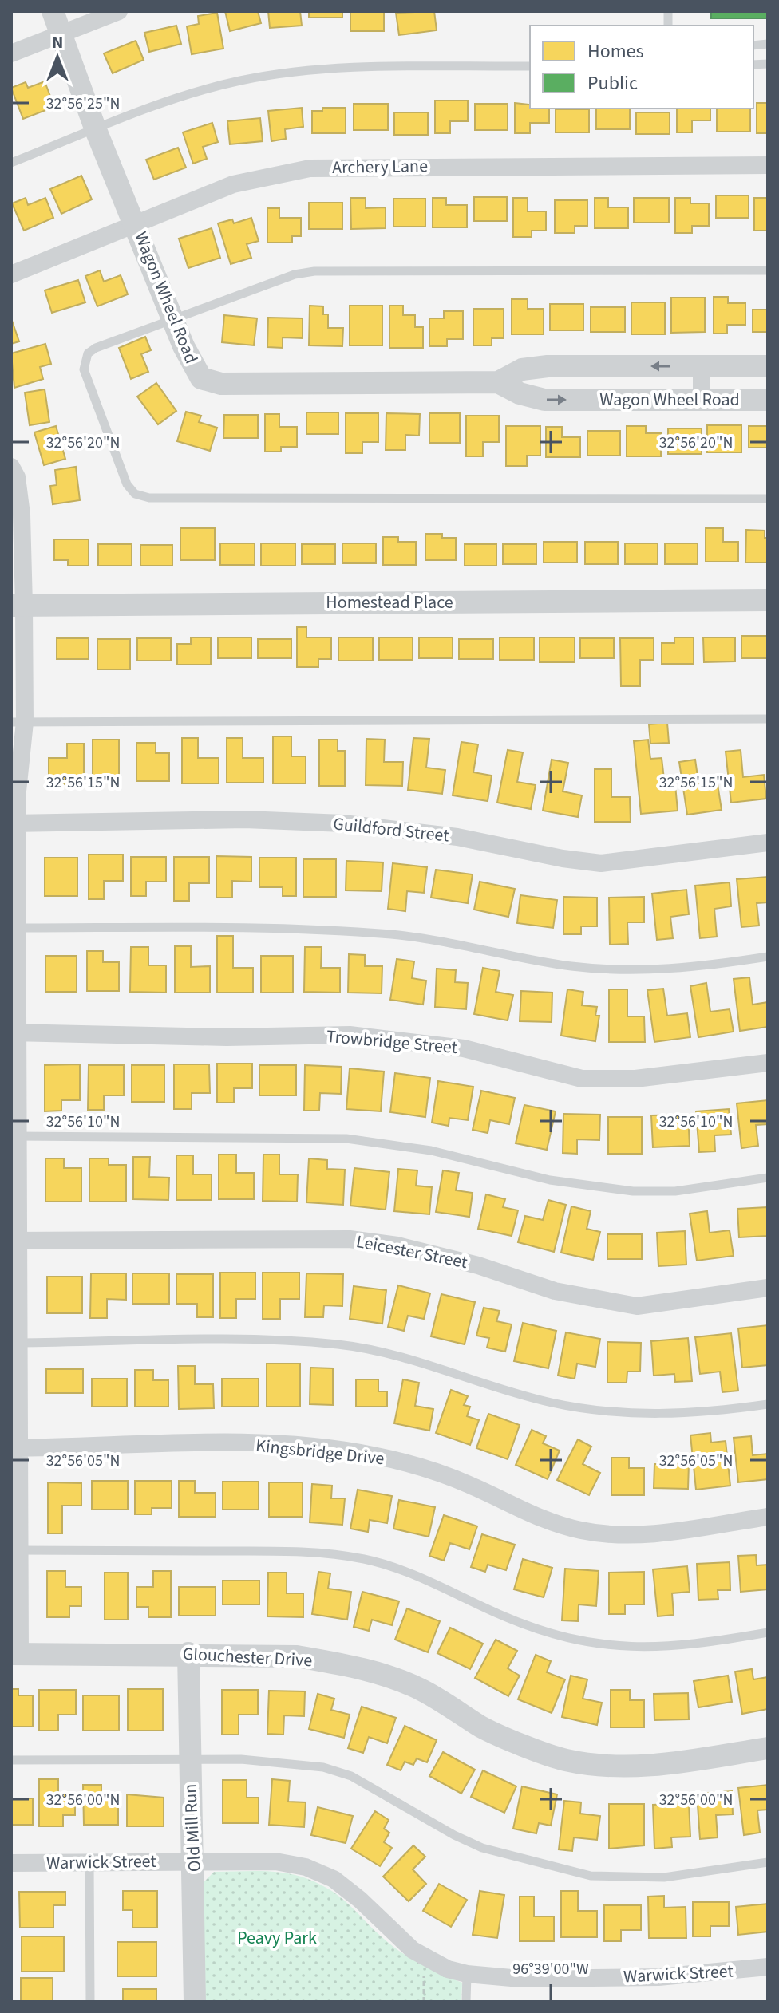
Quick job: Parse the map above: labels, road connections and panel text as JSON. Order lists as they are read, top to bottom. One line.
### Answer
{"streets":{"street":["Archery Lane","Wagon Wheel Road","Homestead Place","Guildford Street","Trowbridge Street","Leicester Street","Kingsbridge Drive","Glouchester Drive","Old Mill Run","Warwick Street"]},"crossings":[["Archery Lane","Wagon Wheel Road"],["Glouchester Drive","Old Mill Run"],["Old Mill Run","Warwick Street"]],"parks":["Peavy Park"],"legend":["Homes","Public"],"north":"top","coordinates":["32°56'25\"N","32°56'20\"N","32°56'15\"N","32°56'10\"N","32°56'05\"N","32°56'00\"N","96°39'00\"W"]}
